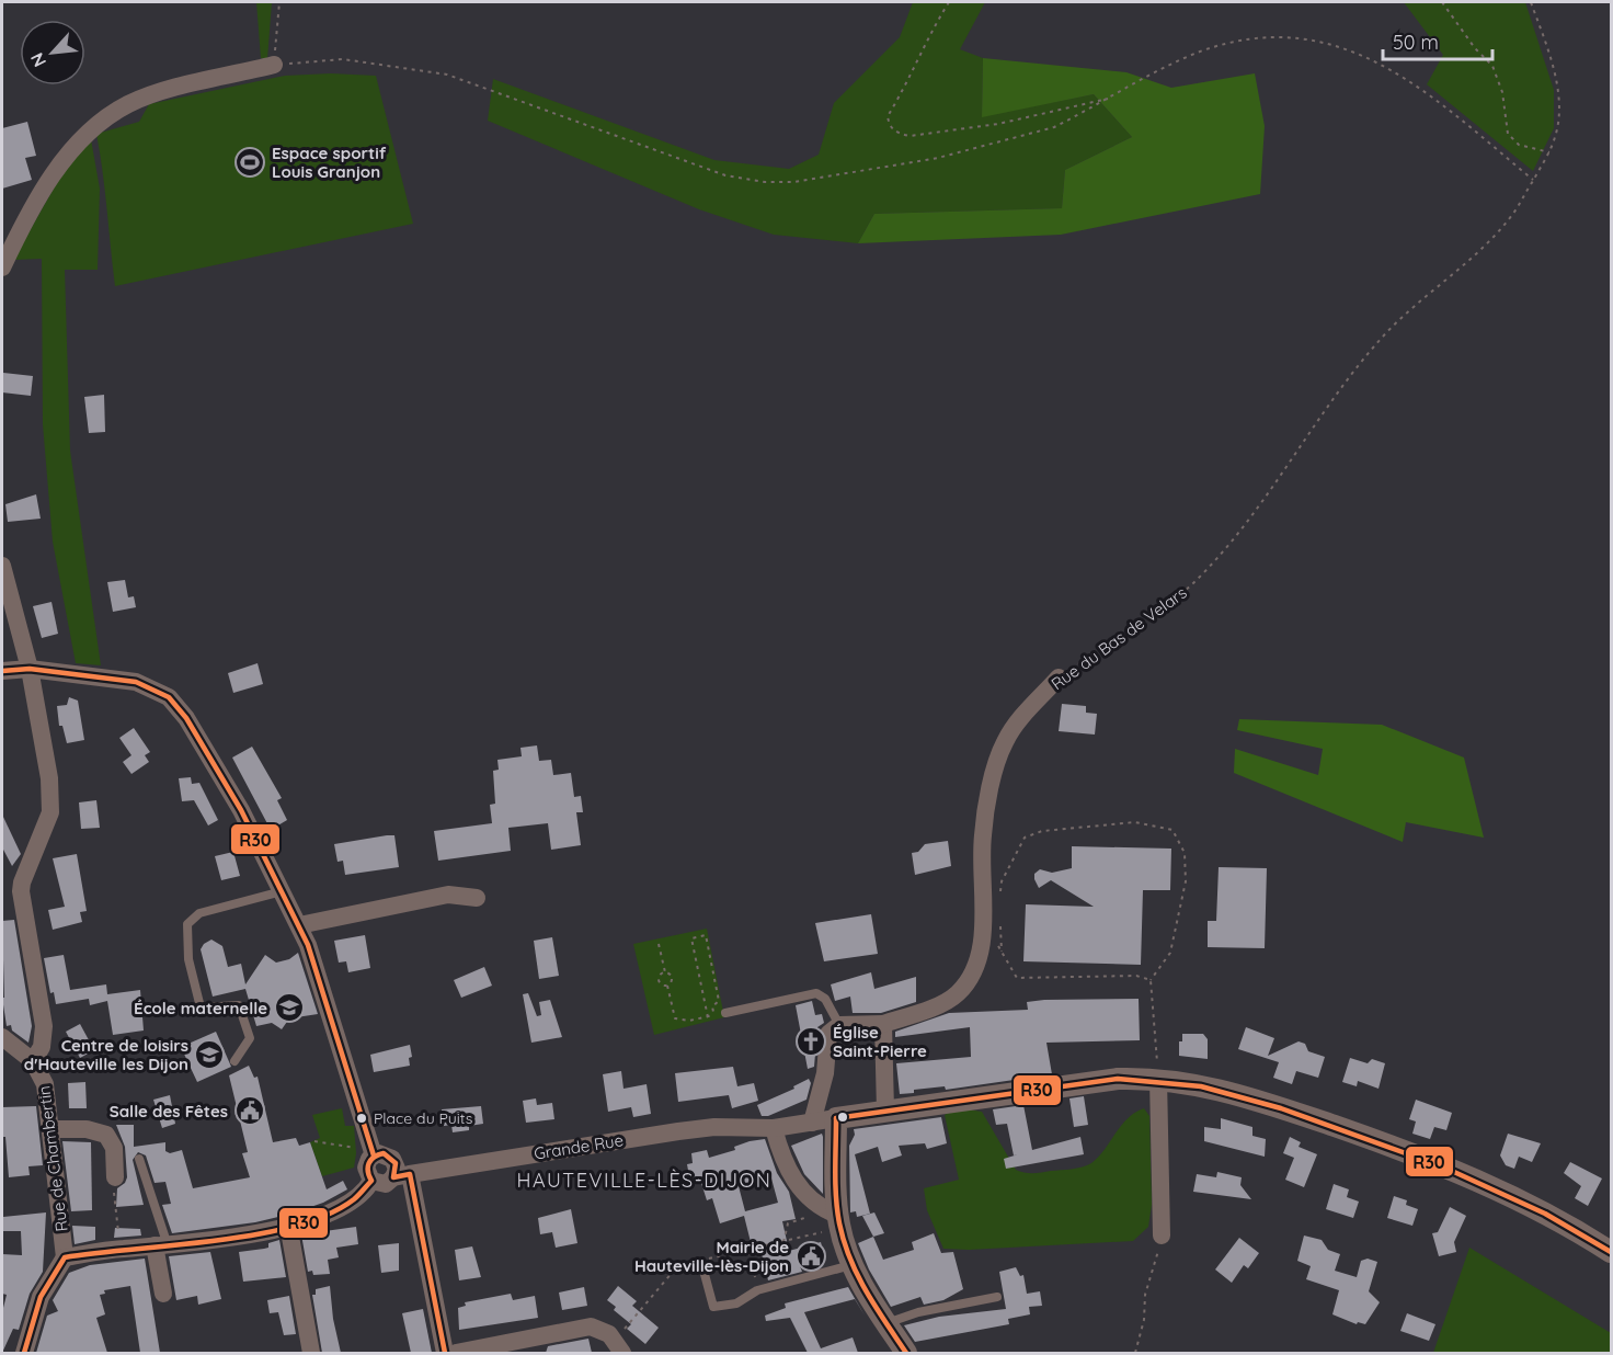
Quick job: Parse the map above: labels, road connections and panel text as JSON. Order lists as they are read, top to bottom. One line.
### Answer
{"streets":{"street":["Rue du Bas de Velars","Grande Rue","Rue de Chambertin"]},"districts":["HAUTEVILLE-LÈS-DIJON"],"places":{"sports":["Espace sportif Louis Granjon"],"school or university":["École maternelle","Centre de loisirs d'Hauteville les Dijon"],"church":["Église Saint-Pierre"],"public building":["Salle des Fêtes","Mairie de Hauteville-lès-Dijon"],"other":["Place du Puits"]},"lines":["transit line R30"],"scale_bar":"50 m","north":"bottom left"}
